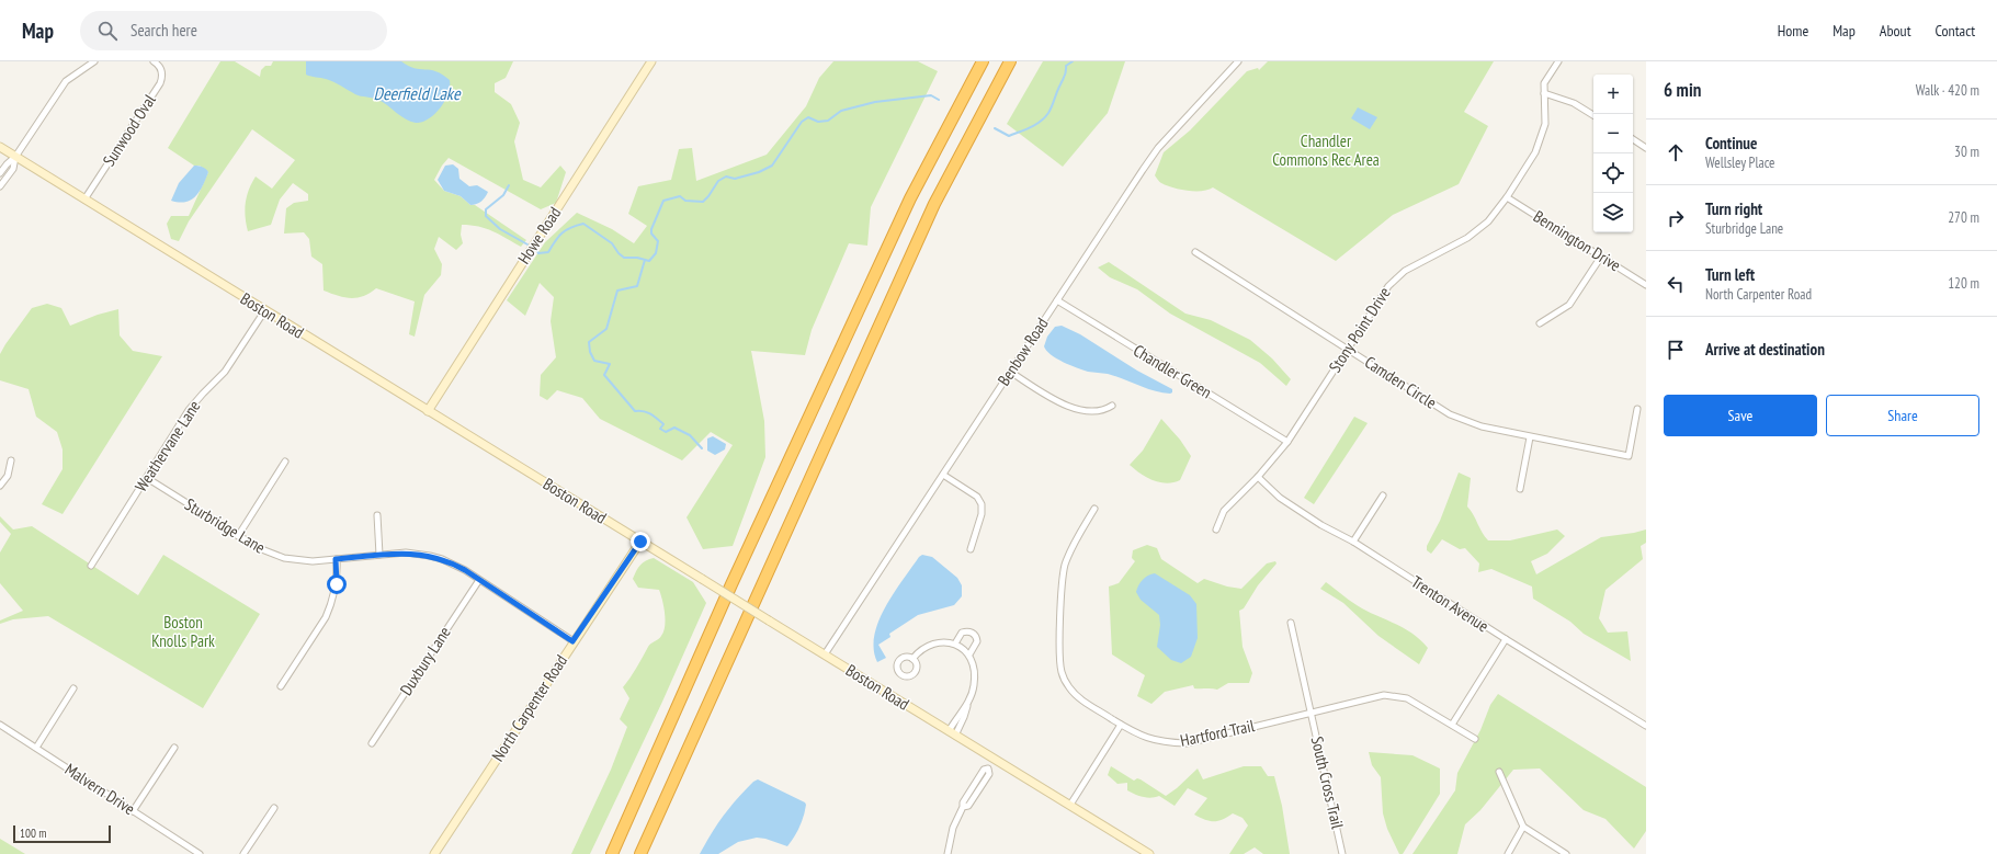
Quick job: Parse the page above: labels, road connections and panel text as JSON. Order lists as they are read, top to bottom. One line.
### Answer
{"streets":{"street":["Sunwood Oval","Howe Road","Bennington Drive","Boston Road","Stony Point Drive","Benbow Road","Chandler Green","Camden Circle","Weathervane Lane","Sturbridge Lane","Trenton Avenue","Duxbury Lane","North Carpenter Road","Hartford Trail","South Cross Trail","Malvern Drive"]},"crossings":[["Sunwood Oval","Boston Road"],["Howe Road","Boston Road"],["Bennington Drive","Stony Point Drive"],["Boston Road","Benbow Road"],["Boston Road","Weathervane Lane"],["Boston Road","North Carpenter Road"],["Stony Point Drive","Chandler Green"],["Stony Point Drive","Camden Circle"],["Stony Point Drive","Trenton Avenue"],["Benbow Road","Chandler Green"],["Weathervane Lane","Sturbridge Lane"],["Sturbridge Lane","Duxbury Lane"],["Sturbridge Lane","North Carpenter Road"],["Hartford Trail","South Cross Trail"]],"water":["Deerfield Lake"],"parks":["Chandler Commons Rec Area","Boston Knolls Park"],"scale_bar":"100 m","page":{"header":"Map","search":"Search here","nav":["Home","Map","About","Contact"],"heading":["6 min","Walk · 420 m"],"map_buttons":["+","−"],"list":[["Continue","Wellsley Place","30 m"],["Turn right","Sturbridge Lane","270 m"],["Turn left","North Carpenter Road","120 m"],"Arrive at destination"],"buttons":["Save","Share"],"scale":"100 m"}}
